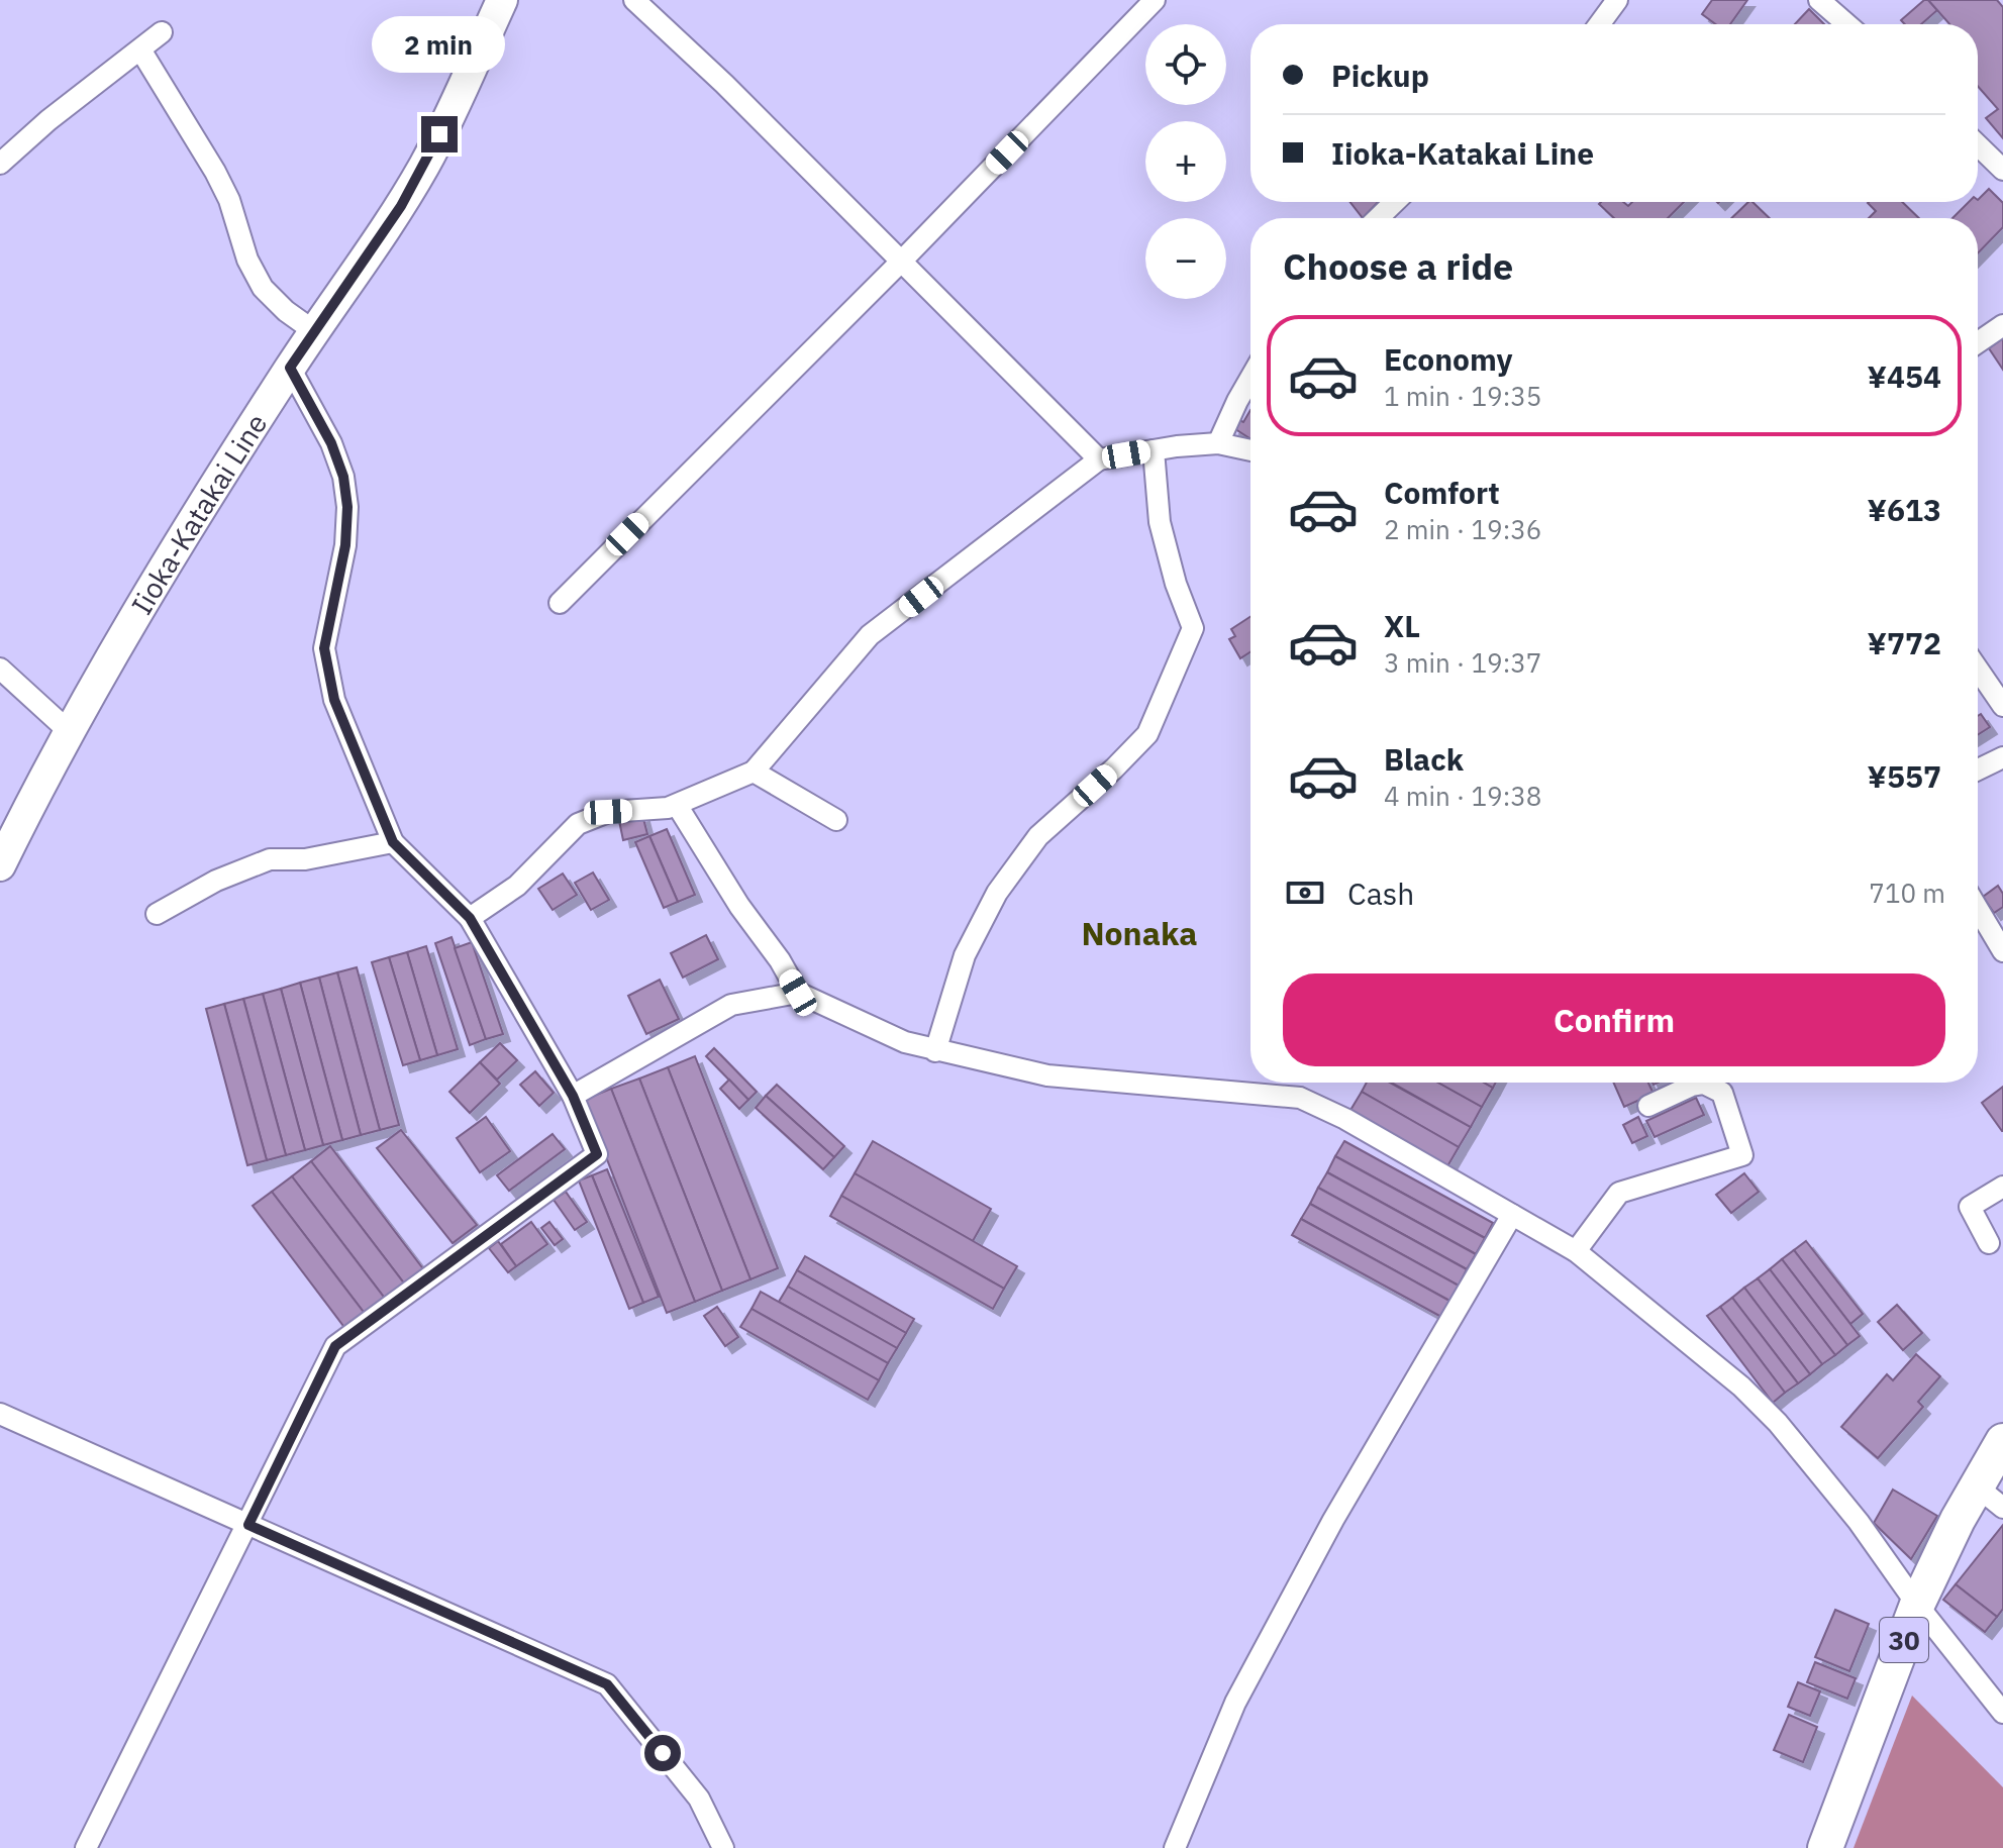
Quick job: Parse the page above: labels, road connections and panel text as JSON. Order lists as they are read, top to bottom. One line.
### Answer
{"streets":{"main road":["Iioka-Katakai Line","30"]},"districts":["Nonaka"],"page":{"bubble":"2 min","map_buttons":["+","−"],"banner":["Pickup","Iioka-Katakai Line"],"heading":"Choose a ride","list":[{"name":"Economy","note":"1 min · 19:35","value":"¥454"},{"name":"Comfort","note":"2 min · 19:36","value":"¥613"},{"name":"XL","note":"3 min · 19:37","value":"¥772"},{"name":"Black","note":"4 min · 19:38","value":"¥557"}],"pay":["Cash","710 m"],"buttons":"Confirm"}}
